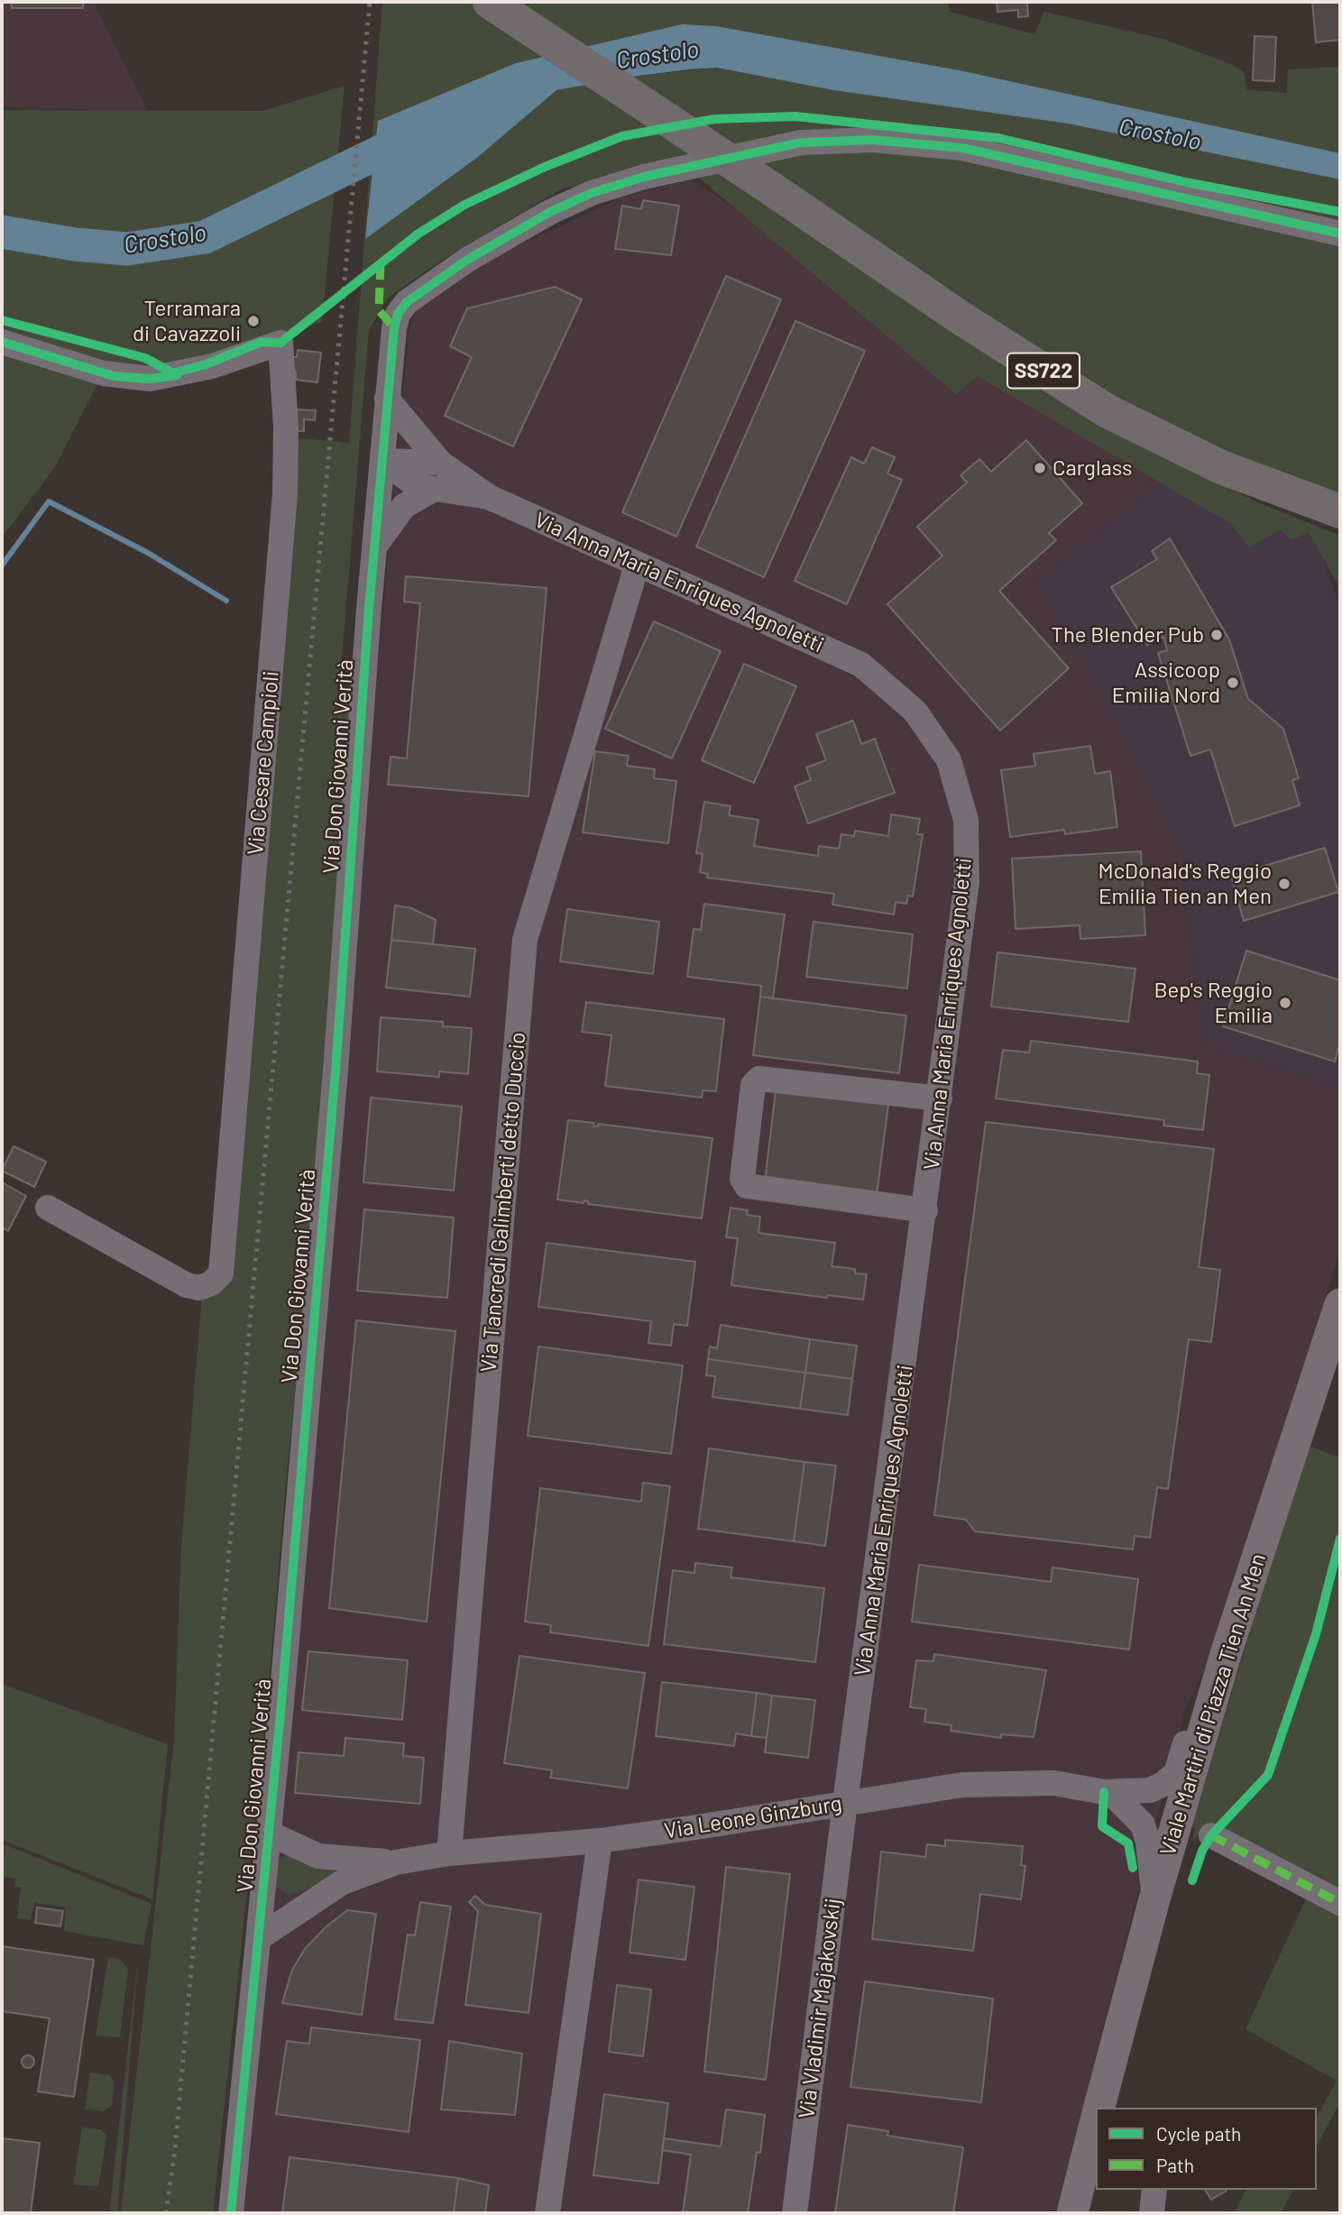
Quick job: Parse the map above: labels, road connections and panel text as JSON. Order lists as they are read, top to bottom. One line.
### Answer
{"streets":{"highway":["SS722"],"main road":["Viale Martiri di Piazza Tien An Men"],"street":["Via Anna Maria Enriques Agnoletti","Via Cesare Campioli","Via Don Giovanni Verità","Via Tancredi Galimberti detto Duccio","Via Leone Ginzburg","Via Vladimir Majakovskij"]},"crossings":[["Via Anna Maria Enriques Agnoletti","Via Don Giovanni Verità"],["Via Anna Maria Enriques Agnoletti","Via Tancredi Galimberti detto Duccio"],["Via Anna Maria Enriques Agnoletti","Via Leone Ginzburg"],["Via Anna Maria Enriques Agnoletti","Via Vladimir Majakovskij"],["Via Don Giovanni Verità","Via Leone Ginzburg"],["Via Tancredi Galimberti detto Duccio","Via Leone Ginzburg"],["Viale Martiri di Piazza Tien An Men","Via Leone Ginzburg"],["Via Leone Ginzburg","Via Vladimir Majakovskij"]],"water":["Crostolo"],"places":["Terramara di Cavazzoli","Carglass","The Blender Pub","Assicoop Emilia Nord","McDonald's Reggio Emilia Tien an Men","Bep's Reggio Emilia"],"legend":["Cycle path","Path"]}
